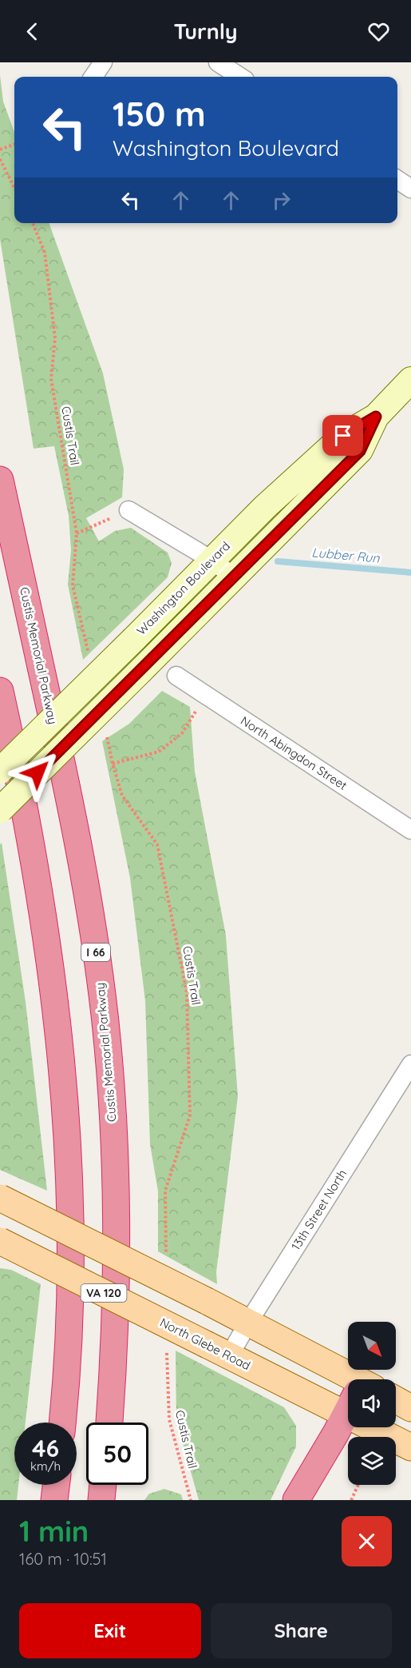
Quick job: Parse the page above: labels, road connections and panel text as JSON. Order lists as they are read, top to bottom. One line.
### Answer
{"streets":{"highway":["Custis Memorial Parkway","I 66"],"main road":["Washington Boulevard","VA 120","North Glebe Road"],"street":["North Abingdon Street","13th Street North"],"path":["Custis Trail"]},"crossings":[["13th Street North","North Glebe Road"]],"water":["Lubber Run"],"north":"bottom right","page":{"header":"Turnly","turn":["150 m","Washington Boulevard"],"speed":"46 km/h","limit":"50","heading":["1 min","160 m · 10:51"],"buttons":["Exit","Share"]}}
